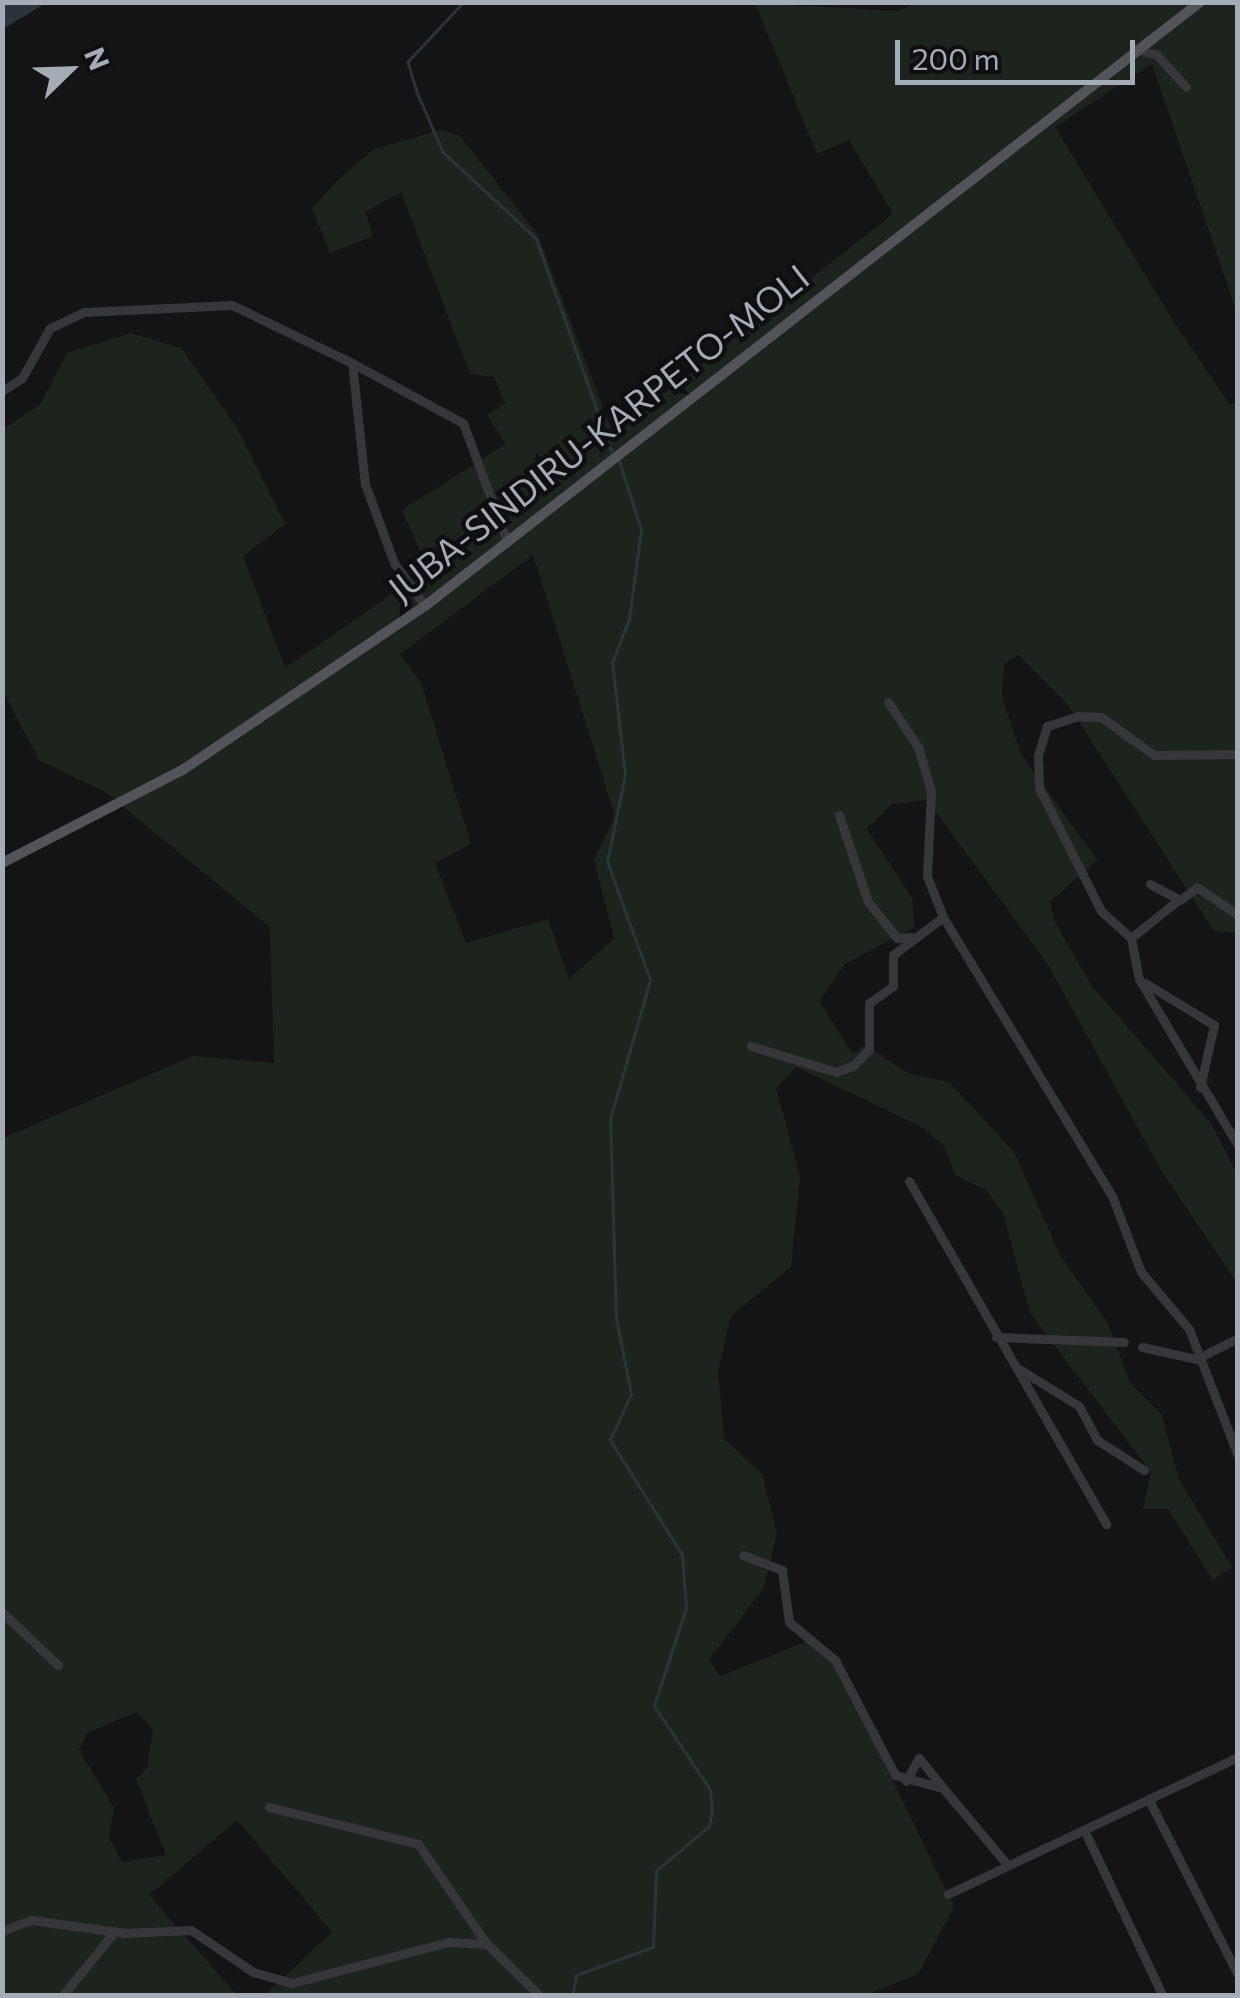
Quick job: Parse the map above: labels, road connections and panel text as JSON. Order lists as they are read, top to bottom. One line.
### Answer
{"streets":{"main road":["JUBA-SINDIRU-KARPETO-MOLI"]},"scale_bar":"200 m","north":"top right"}
